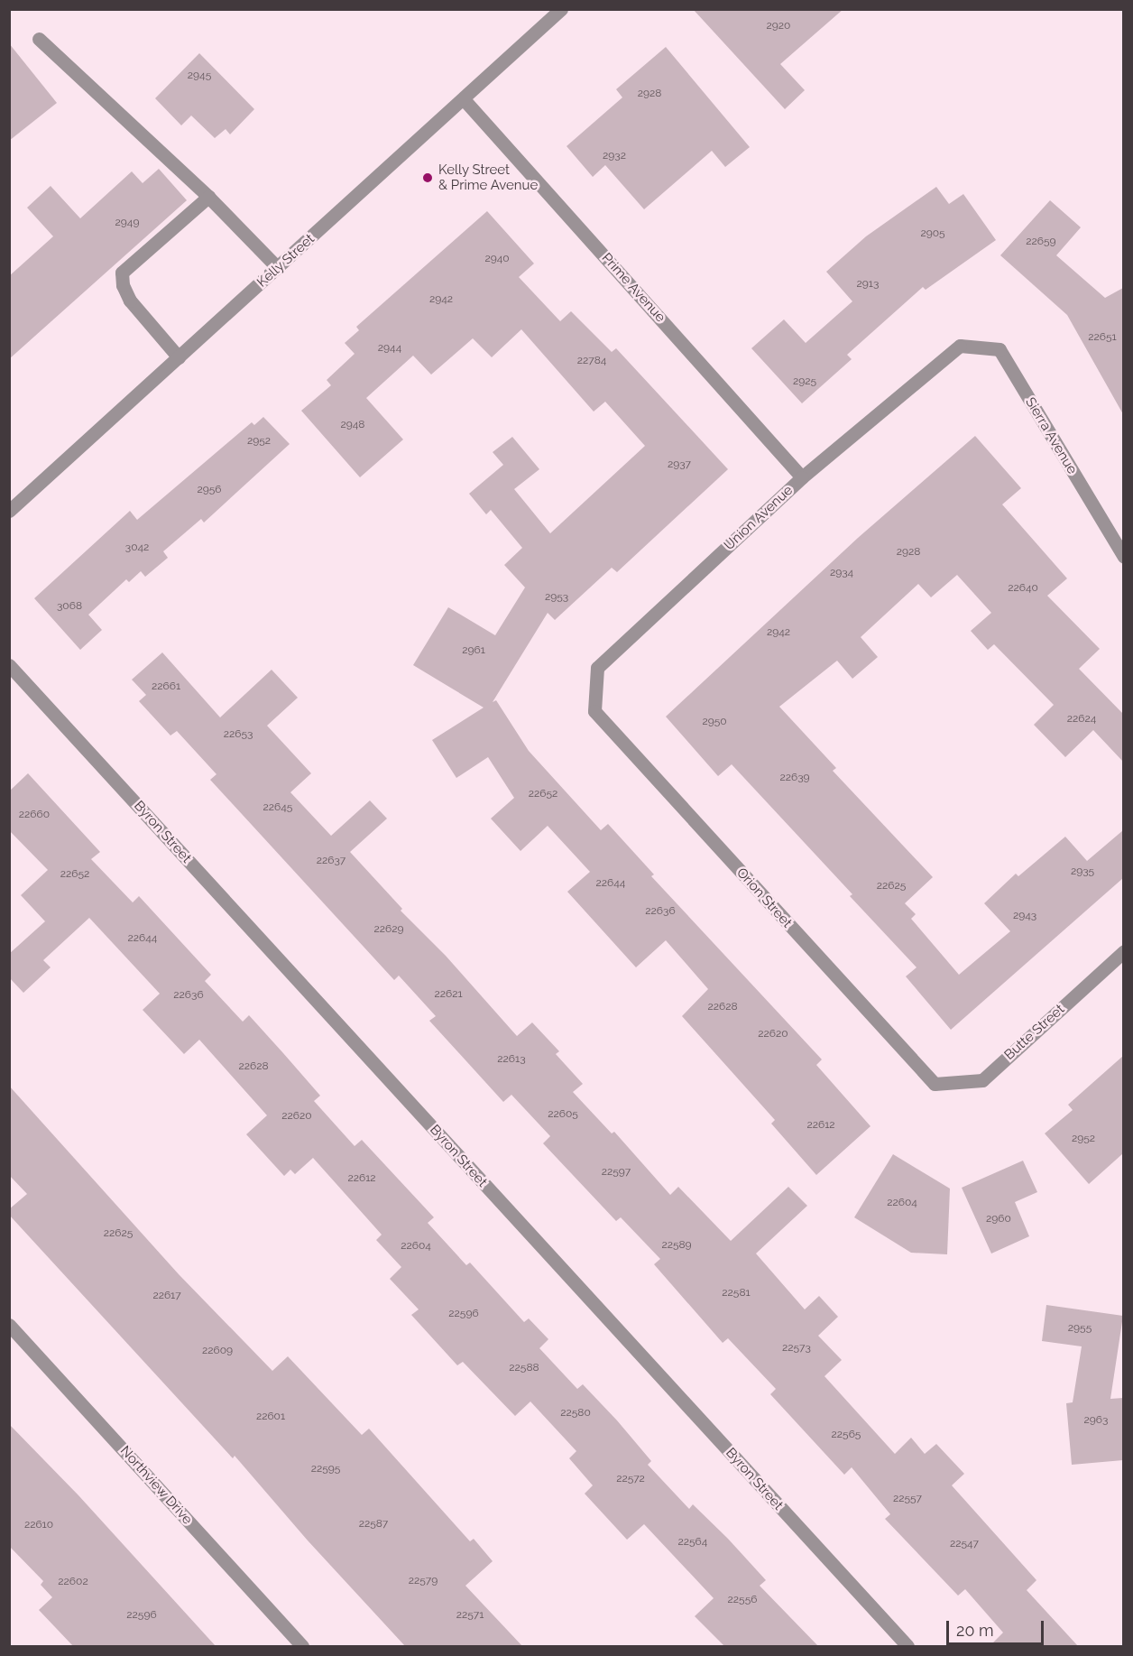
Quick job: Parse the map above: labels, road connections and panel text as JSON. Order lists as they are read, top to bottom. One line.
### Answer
{"streets":{"street":["Kelly Street","Prime Avenue","Sierra Avenue","Union Avenue","Byron Street","Orion Street","Butte Street","Northview Drive"]},"crossings":[["Kelly Street","Prime Avenue"],["Prime Avenue","Union Avenue"],["Sierra Avenue","Union Avenue"],["Union Avenue","Orion Street"],["Orion Street","Butte Street"]],"places":["Kelly Street & Prime Avenue"],"house_numbers":["2920","2945","2928","2932","2949","2905","22659","2940","2913","2942","22651","2944","22784","2925","2948","2952","2937","2956","3042","2928","2934","22640","2953","3068","2942","2961","22661","22624","2950","22653","22639","22652","22645","22660","22637","2935","22652","22644","22625","22636","2943","22629","22644","22621","22636","22628","22620","22613","22628","22605","22620","22612","2952","22597","22612","22604","2960","22625","22589","22604","22581","22617","22596","2955","22573","22609","22588","22580","22601","2963","22565","22595","22572","22557","22587","22610","22564","22547","22579","22602","22556","22596","22571"],"scale_bar":"20 m"}
